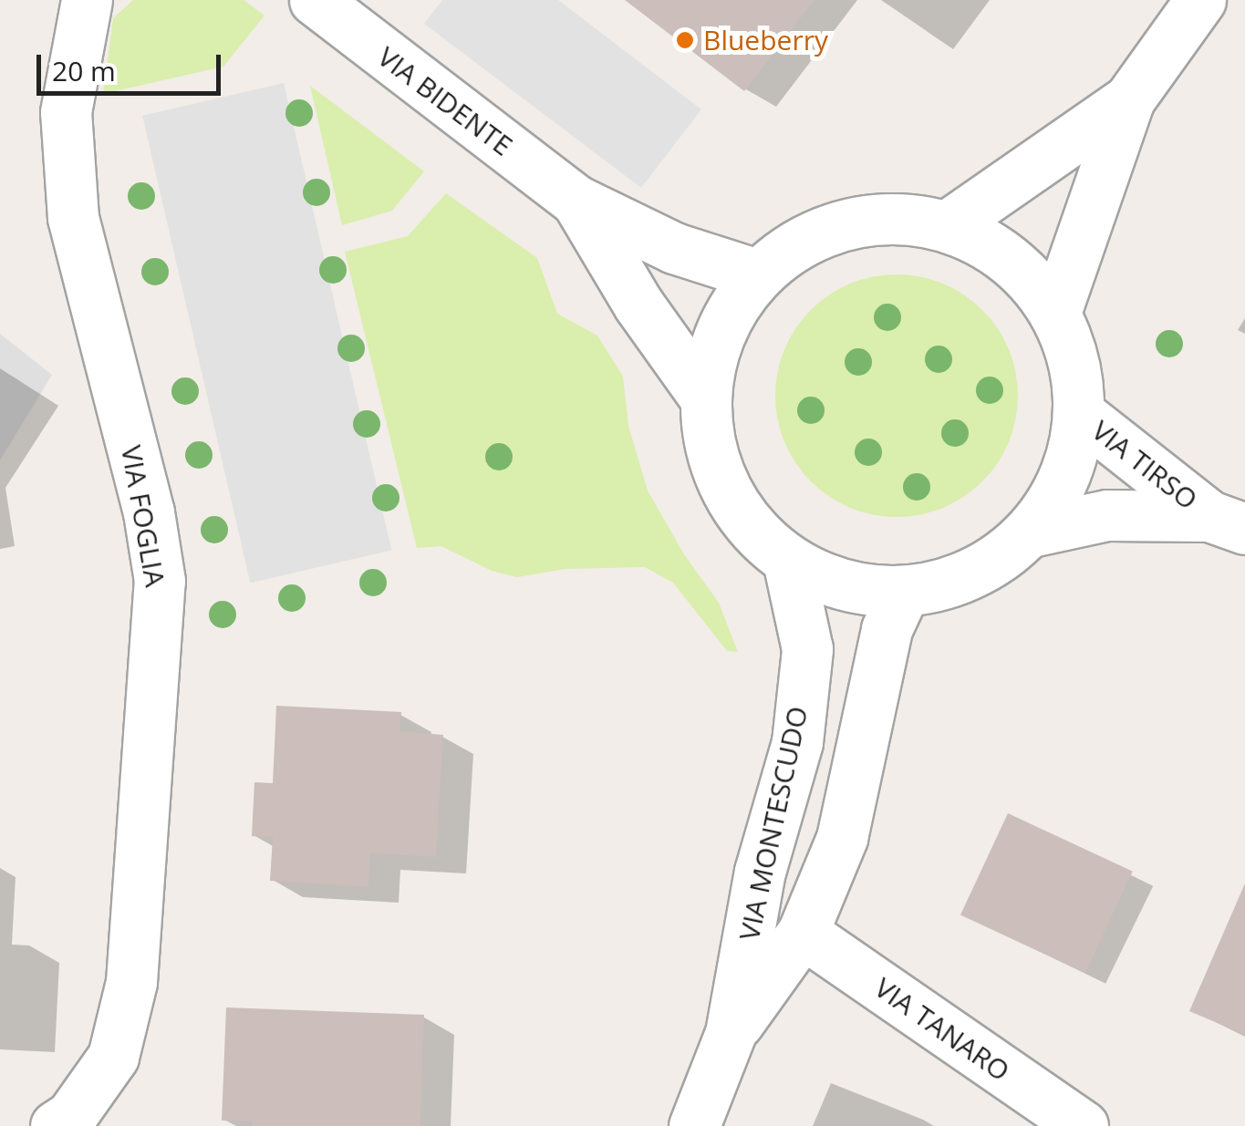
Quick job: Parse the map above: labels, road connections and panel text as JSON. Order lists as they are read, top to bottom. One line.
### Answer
{"streets":{"street":["VIA BIDENTE","VIA TIRSO","VIA FOGLIA","VIA MONTESCUDO","VIA TANARO"]},"crossings":[["VIA MONTESCUDO","VIA TANARO"]],"places":["Blueberry"],"scale_bar":"20 m"}
